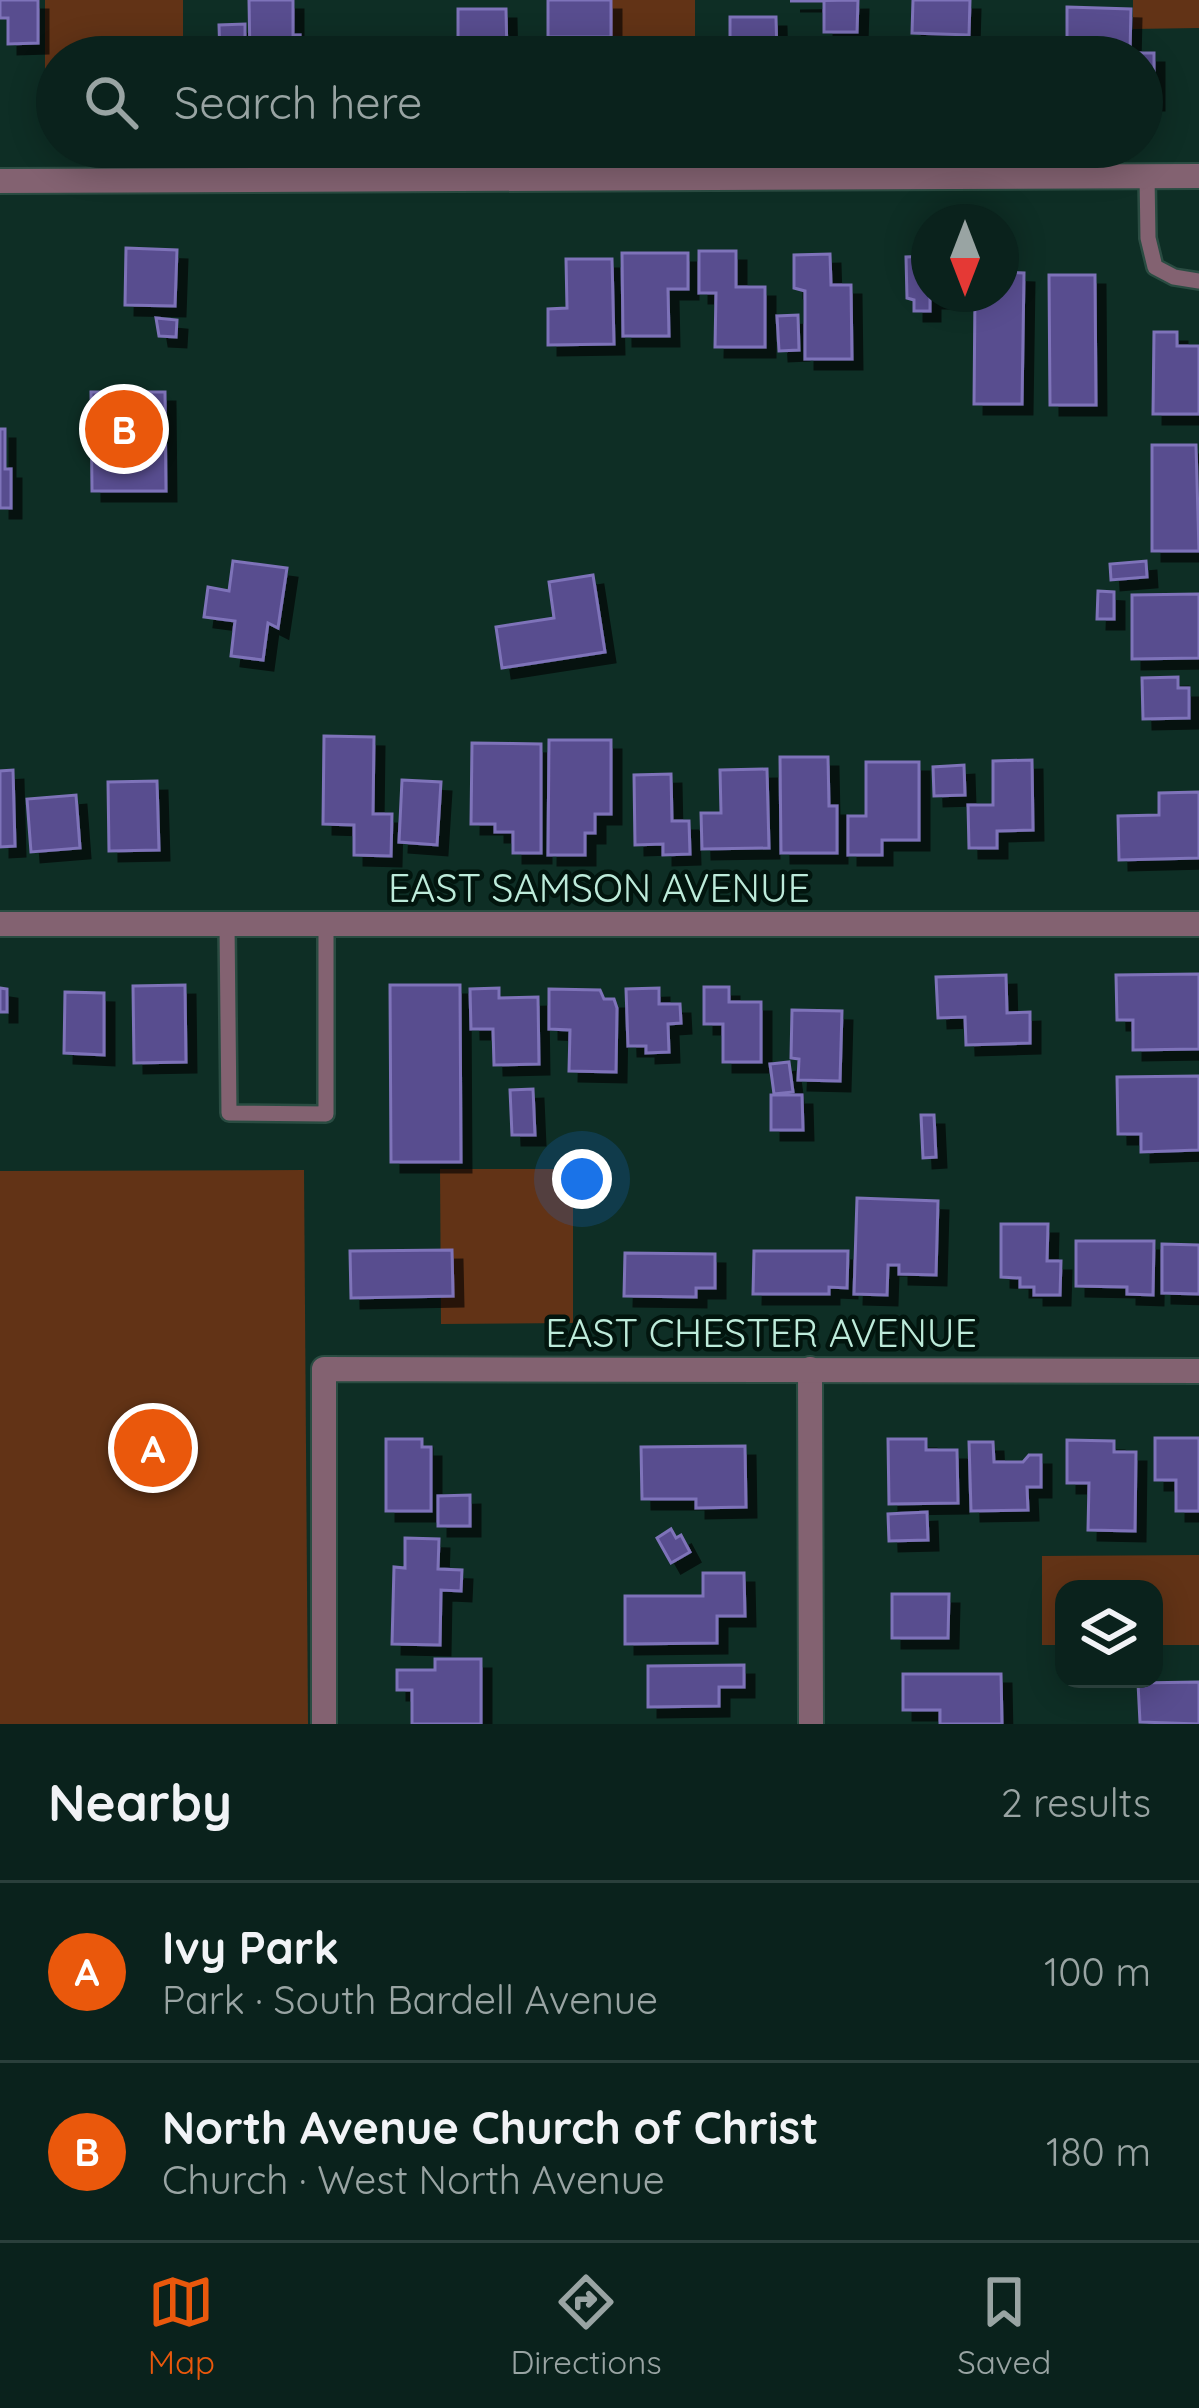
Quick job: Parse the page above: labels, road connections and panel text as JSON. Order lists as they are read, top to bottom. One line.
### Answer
{"streets":{"street":["EAST SAMSON AVENUE","EAST CHESTER AVENUE"]},"north":"bottom","page":{"search":"Search here","pins":["B","A"],"heading":["Nearby","2 results"],"list":[{"mark":"A","name":"Ivy Park","note":"Park · South Bardell Avenue","value":"100 m"},{"mark":"B","name":"North Avenue Church of Christ","note":"Church · West North Avenue","value":"180 m"}],"nav":["Map","Directions","Saved"]}}
